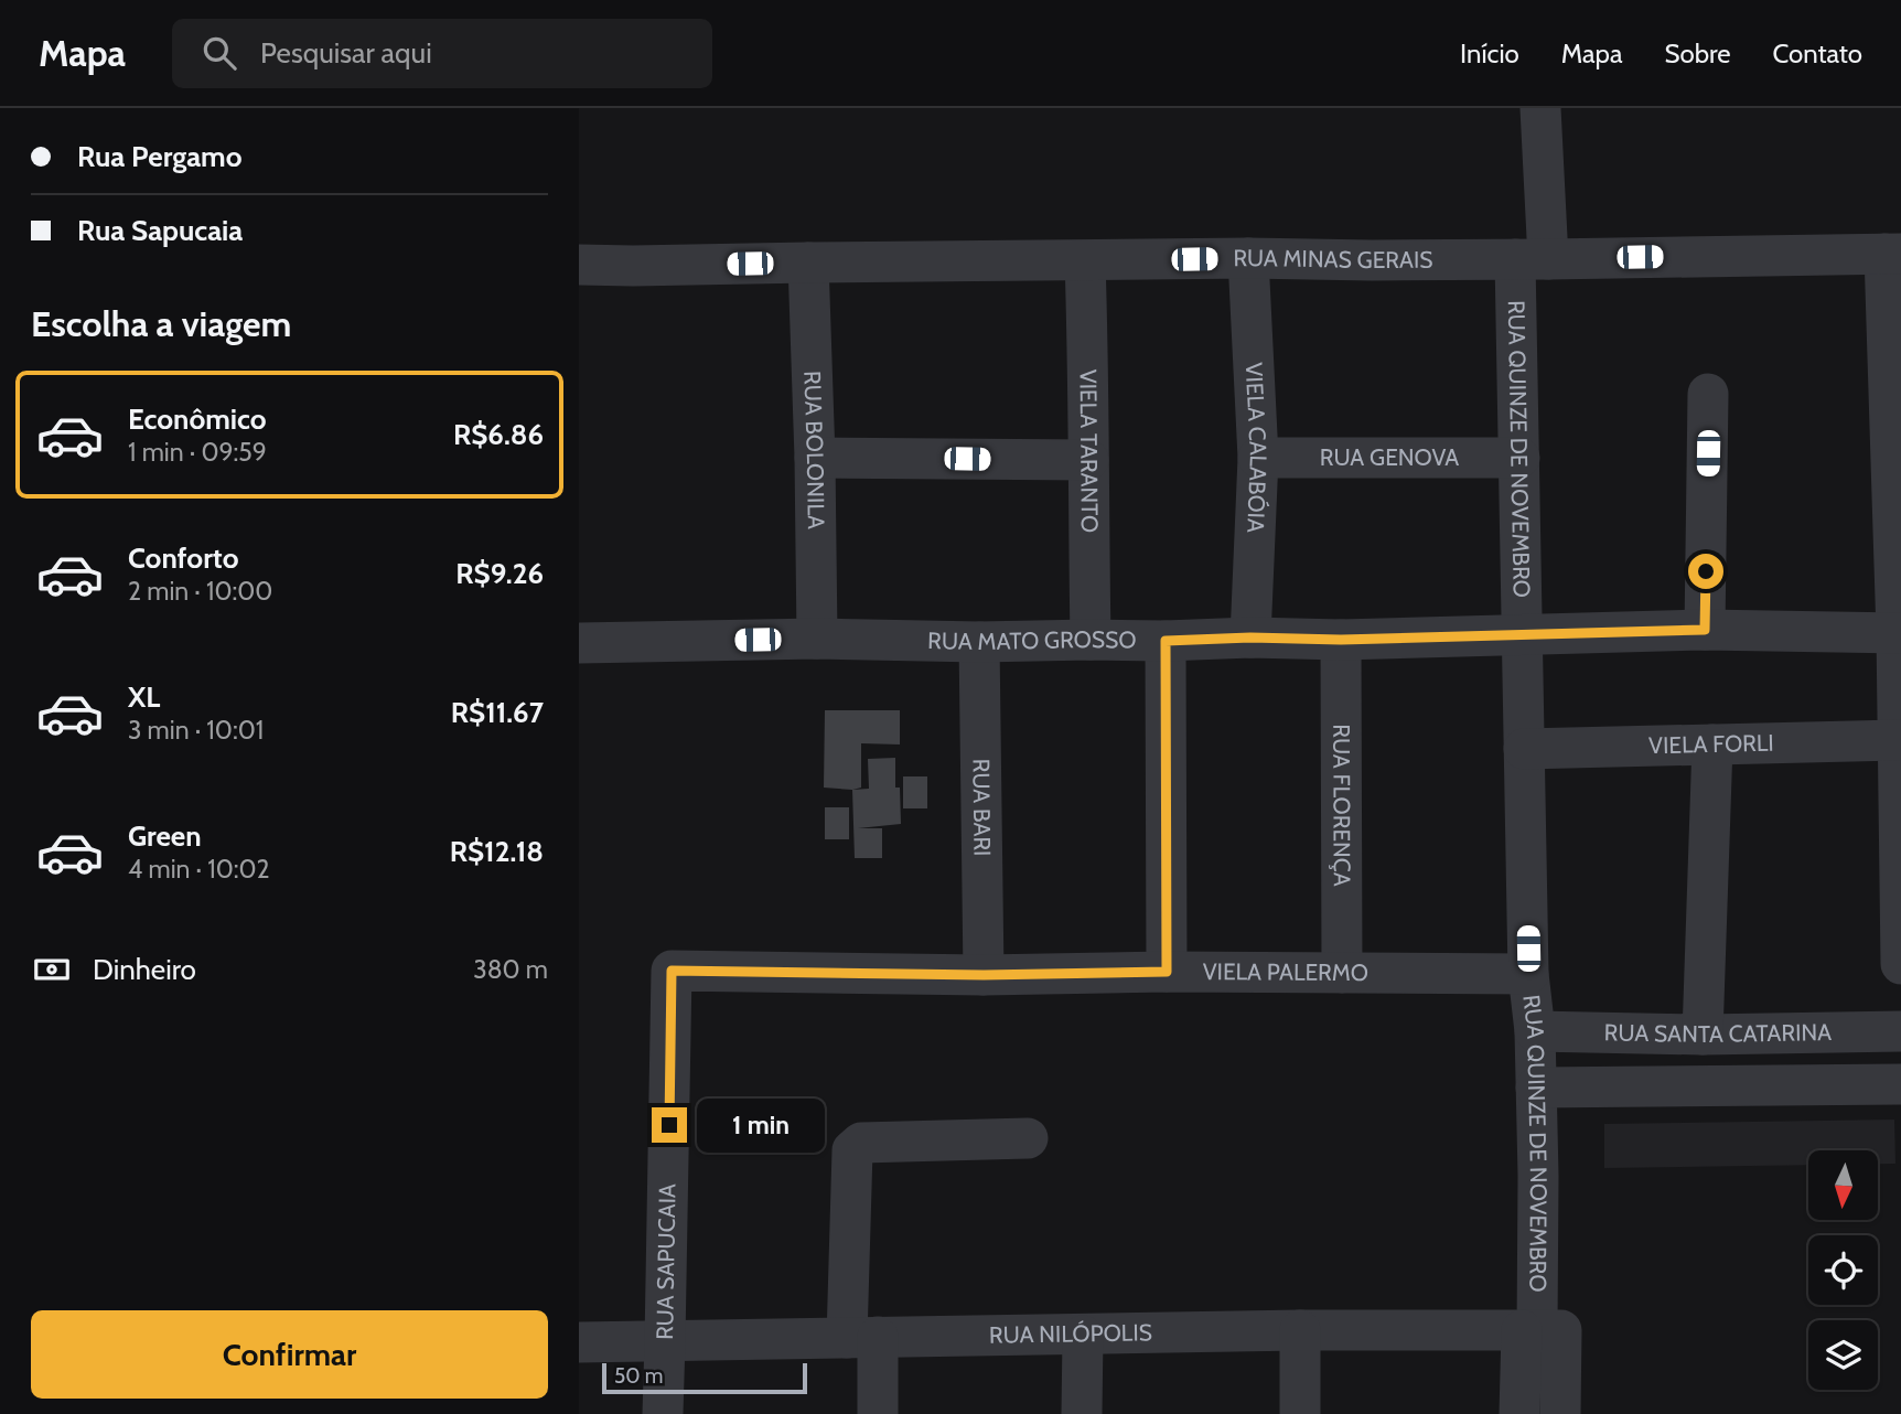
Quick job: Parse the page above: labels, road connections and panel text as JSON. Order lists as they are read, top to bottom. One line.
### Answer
{"streets":{"street":["RUA MINAS GERAIS","VIELA CALABÓIA","RUA QUINZE DE NOVEMBRO","RUA BOLONILA","VIELA TARANTO","RUA GENOVA","RUA MATO GROSSO","VIELA FORLI","RUA FLORENÇA","RUA BARI","VIELA PALERMO","RUA SANTA CATARINA","RUA SAPUCAIA","RUA NILÓPOLIS"]},"crossings":[["RUA MINAS GERAIS","VIELA CALABÓIA"],["RUA MINAS GERAIS","RUA QUINZE DE NOVEMBRO"],["RUA MINAS GERAIS","RUA BOLONILA"],["RUA MINAS GERAIS","VIELA TARANTO"],["VIELA CALABÓIA","RUA GENOVA"],["VIELA CALABÓIA","RUA MATO GROSSO"],["RUA QUINZE DE NOVEMBRO","RUA GENOVA"],["RUA QUINZE DE NOVEMBRO","RUA MATO GROSSO"],["RUA QUINZE DE NOVEMBRO","VIELA FORLI"],["RUA QUINZE DE NOVEMBRO","VIELA PALERMO"],["RUA QUINZE DE NOVEMBRO","RUA SANTA CATARINA"],["RUA QUINZE DE NOVEMBRO","RUA NILÓPOLIS"],["RUA BOLONILA","RUA MATO GROSSO"],["VIELA TARANTO","RUA MATO GROSSO"],["RUA MATO GROSSO","RUA FLORENÇA"],["RUA MATO GROSSO","RUA BARI"],["RUA FLORENÇA","VIELA PALERMO"],["RUA BARI","VIELA PALERMO"],["VIELA PALERMO","RUA SAPUCAIA"],["RUA SAPUCAIA","RUA NILÓPOLIS"]],"scale_bar":"50 m","north":"bottom","page":{"header":"Mapa","search":"Pesquisar aqui","nav":["Início","Mapa","Sobre","Contato"],"banner":["Rua Pergamo","Rua Sapucaia"],"heading":"Escolha a viagem","list":[{"name":"Econômico","note":"1 min · 09:59","value":"R$6.86"},{"name":"Conforto","note":"2 min · 10:00","value":"R$9.26"},{"name":"XL","note":"3 min · 10:01","value":"R$11.67"},{"name":"Green","note":"4 min · 10:02","value":"R$12.18"}],"pay":["Dinheiro","380 m"],"bubble":"1 min","buttons":"Confirmar","scale":"50 m"}}
